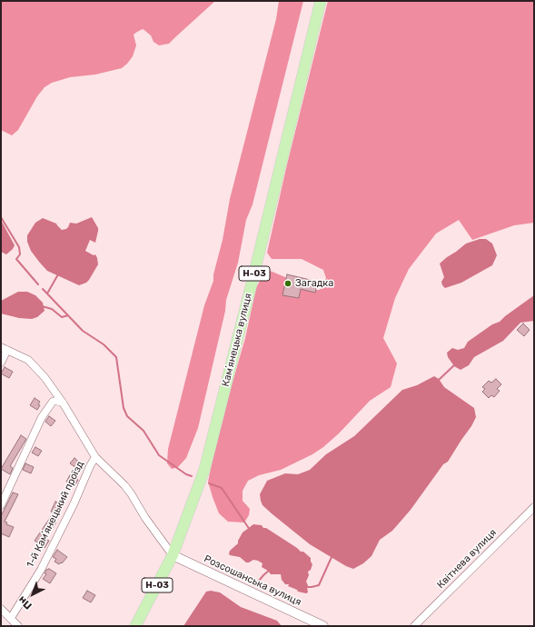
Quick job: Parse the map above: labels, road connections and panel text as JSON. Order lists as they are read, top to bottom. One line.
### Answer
{"streets":{"main road":["Н-03","Камʼянецька вулиця"],"street":["1-й Камʼянецький проїзд","Квітнева вулиця","Розсошанська вулиця"]},"crossings":[["Камʼянецька вулиця","Розсошанська вулиця"]],"places":["Загадка"],"north":"bottom left"}
